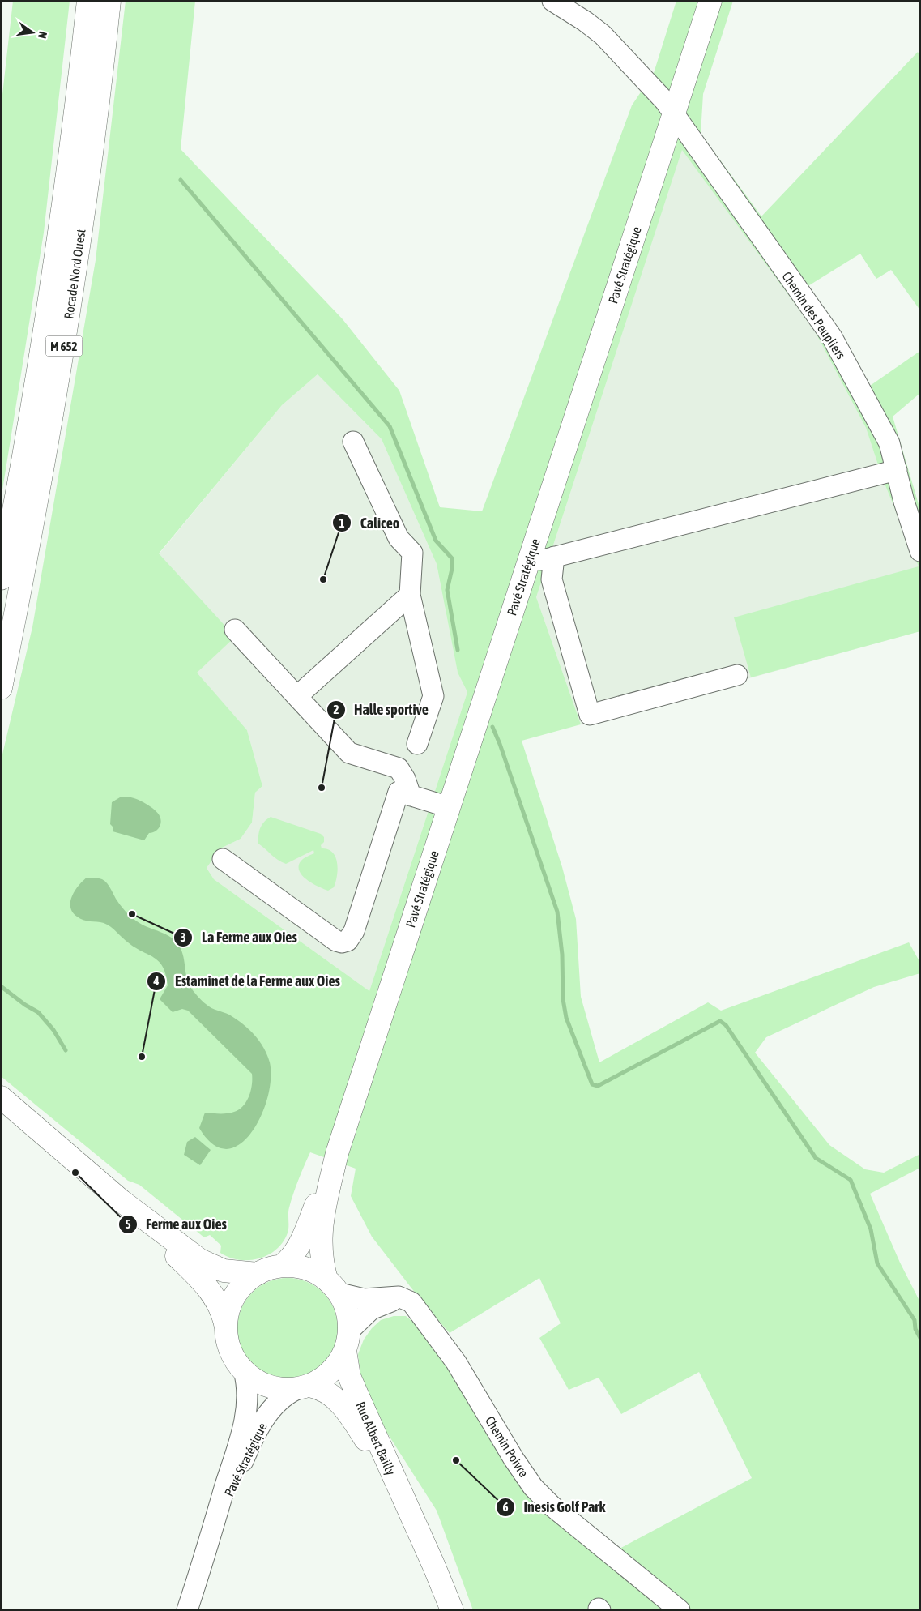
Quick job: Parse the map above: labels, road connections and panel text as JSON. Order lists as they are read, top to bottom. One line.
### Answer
{"streets":{"main road":["Pavé Stratégique","Rocade Nord Ouest","M 652","Rue Albert Bailly"],"street":["Chemin des Peupliers","Chemin Poivre"]},"crossings":[["Pavé Stratégique","Chemin des Peupliers"],["Pavé Stratégique","Rue Albert Bailly"],["Pavé Stratégique","Chemin Poivre"],["Rue Albert Bailly","Chemin Poivre"]],"places":["Caliceo","Halle sportive","La Ferme aux Oies","Estaminet de la Ferme aux Oies","Ferme aux Oies","Inesis Golf Park"],"north":"right"}
